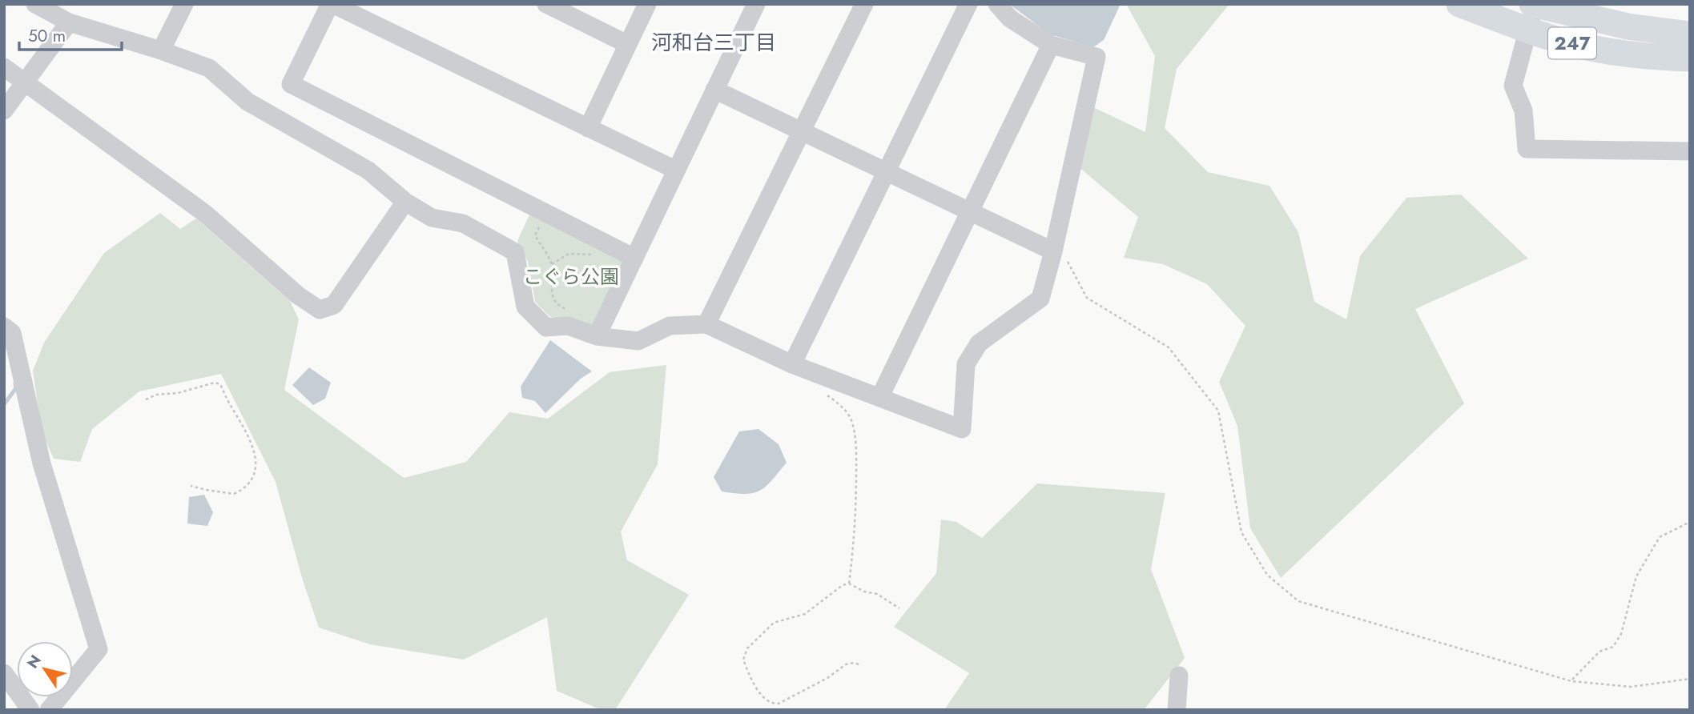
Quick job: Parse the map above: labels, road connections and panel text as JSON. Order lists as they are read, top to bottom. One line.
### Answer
{"streets":{"highway":["247"]},"districts":["河和台三丁目"],"parks":["こぐら公園"],"scale_bar":"50 m","north":"top left"}
